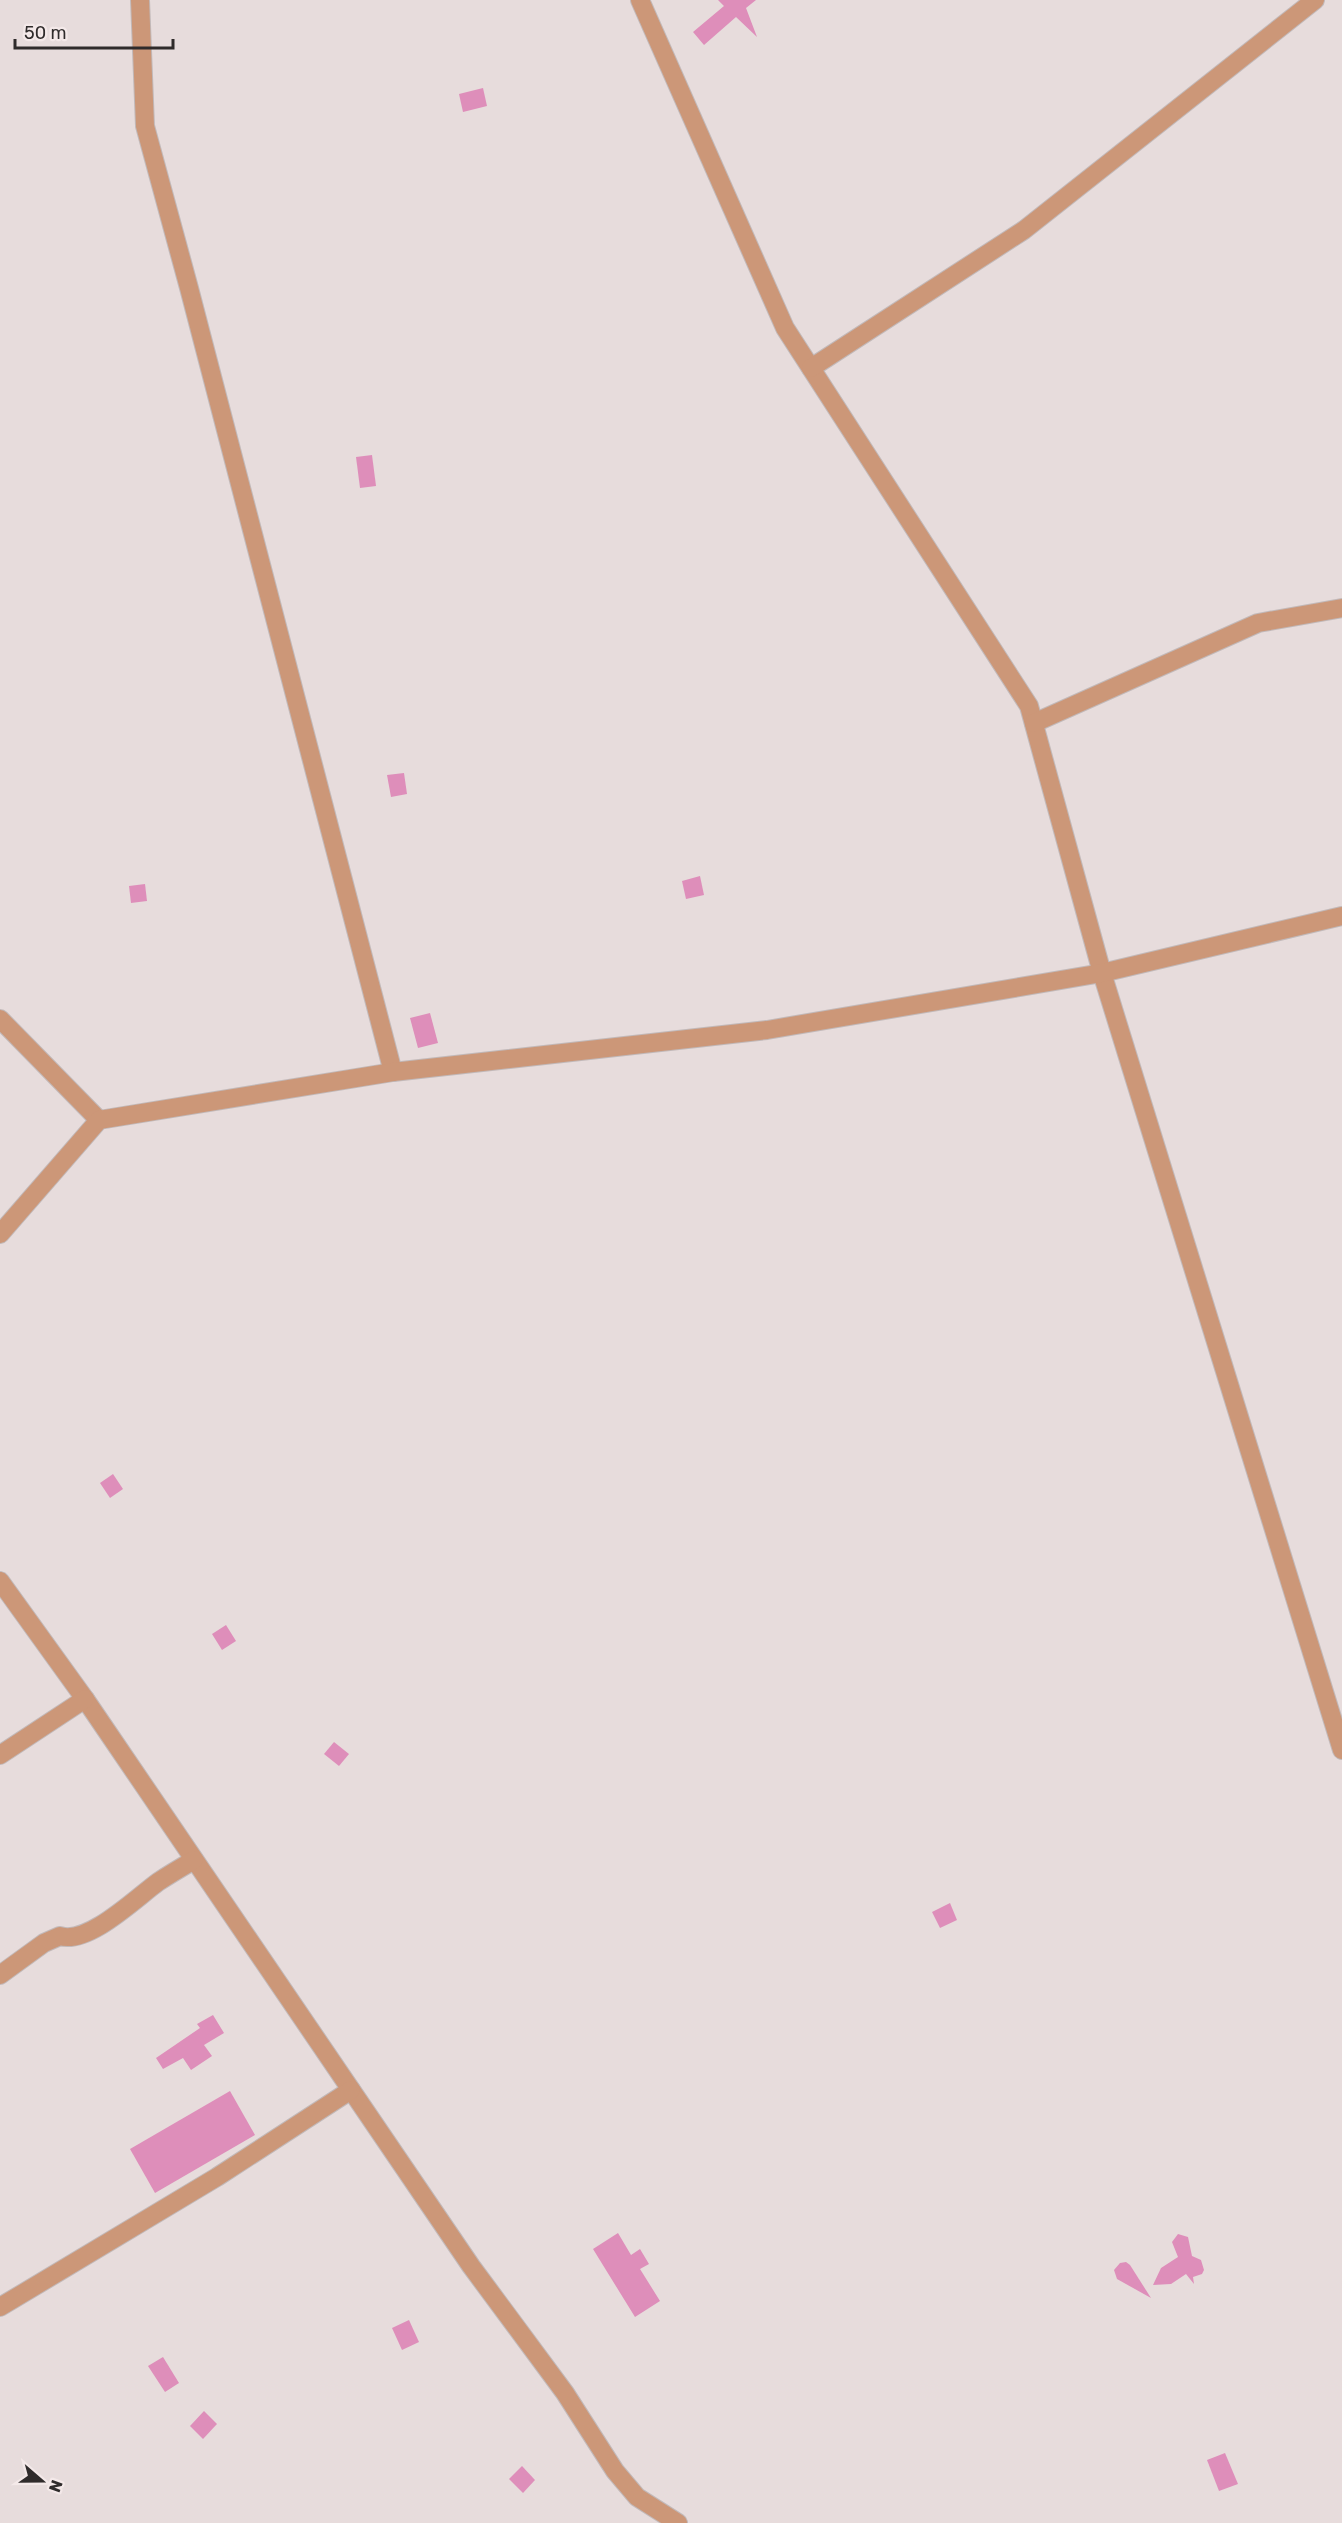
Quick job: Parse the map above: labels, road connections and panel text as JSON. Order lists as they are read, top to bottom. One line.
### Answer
{"scale_bar":"50 m","north":"right"}
